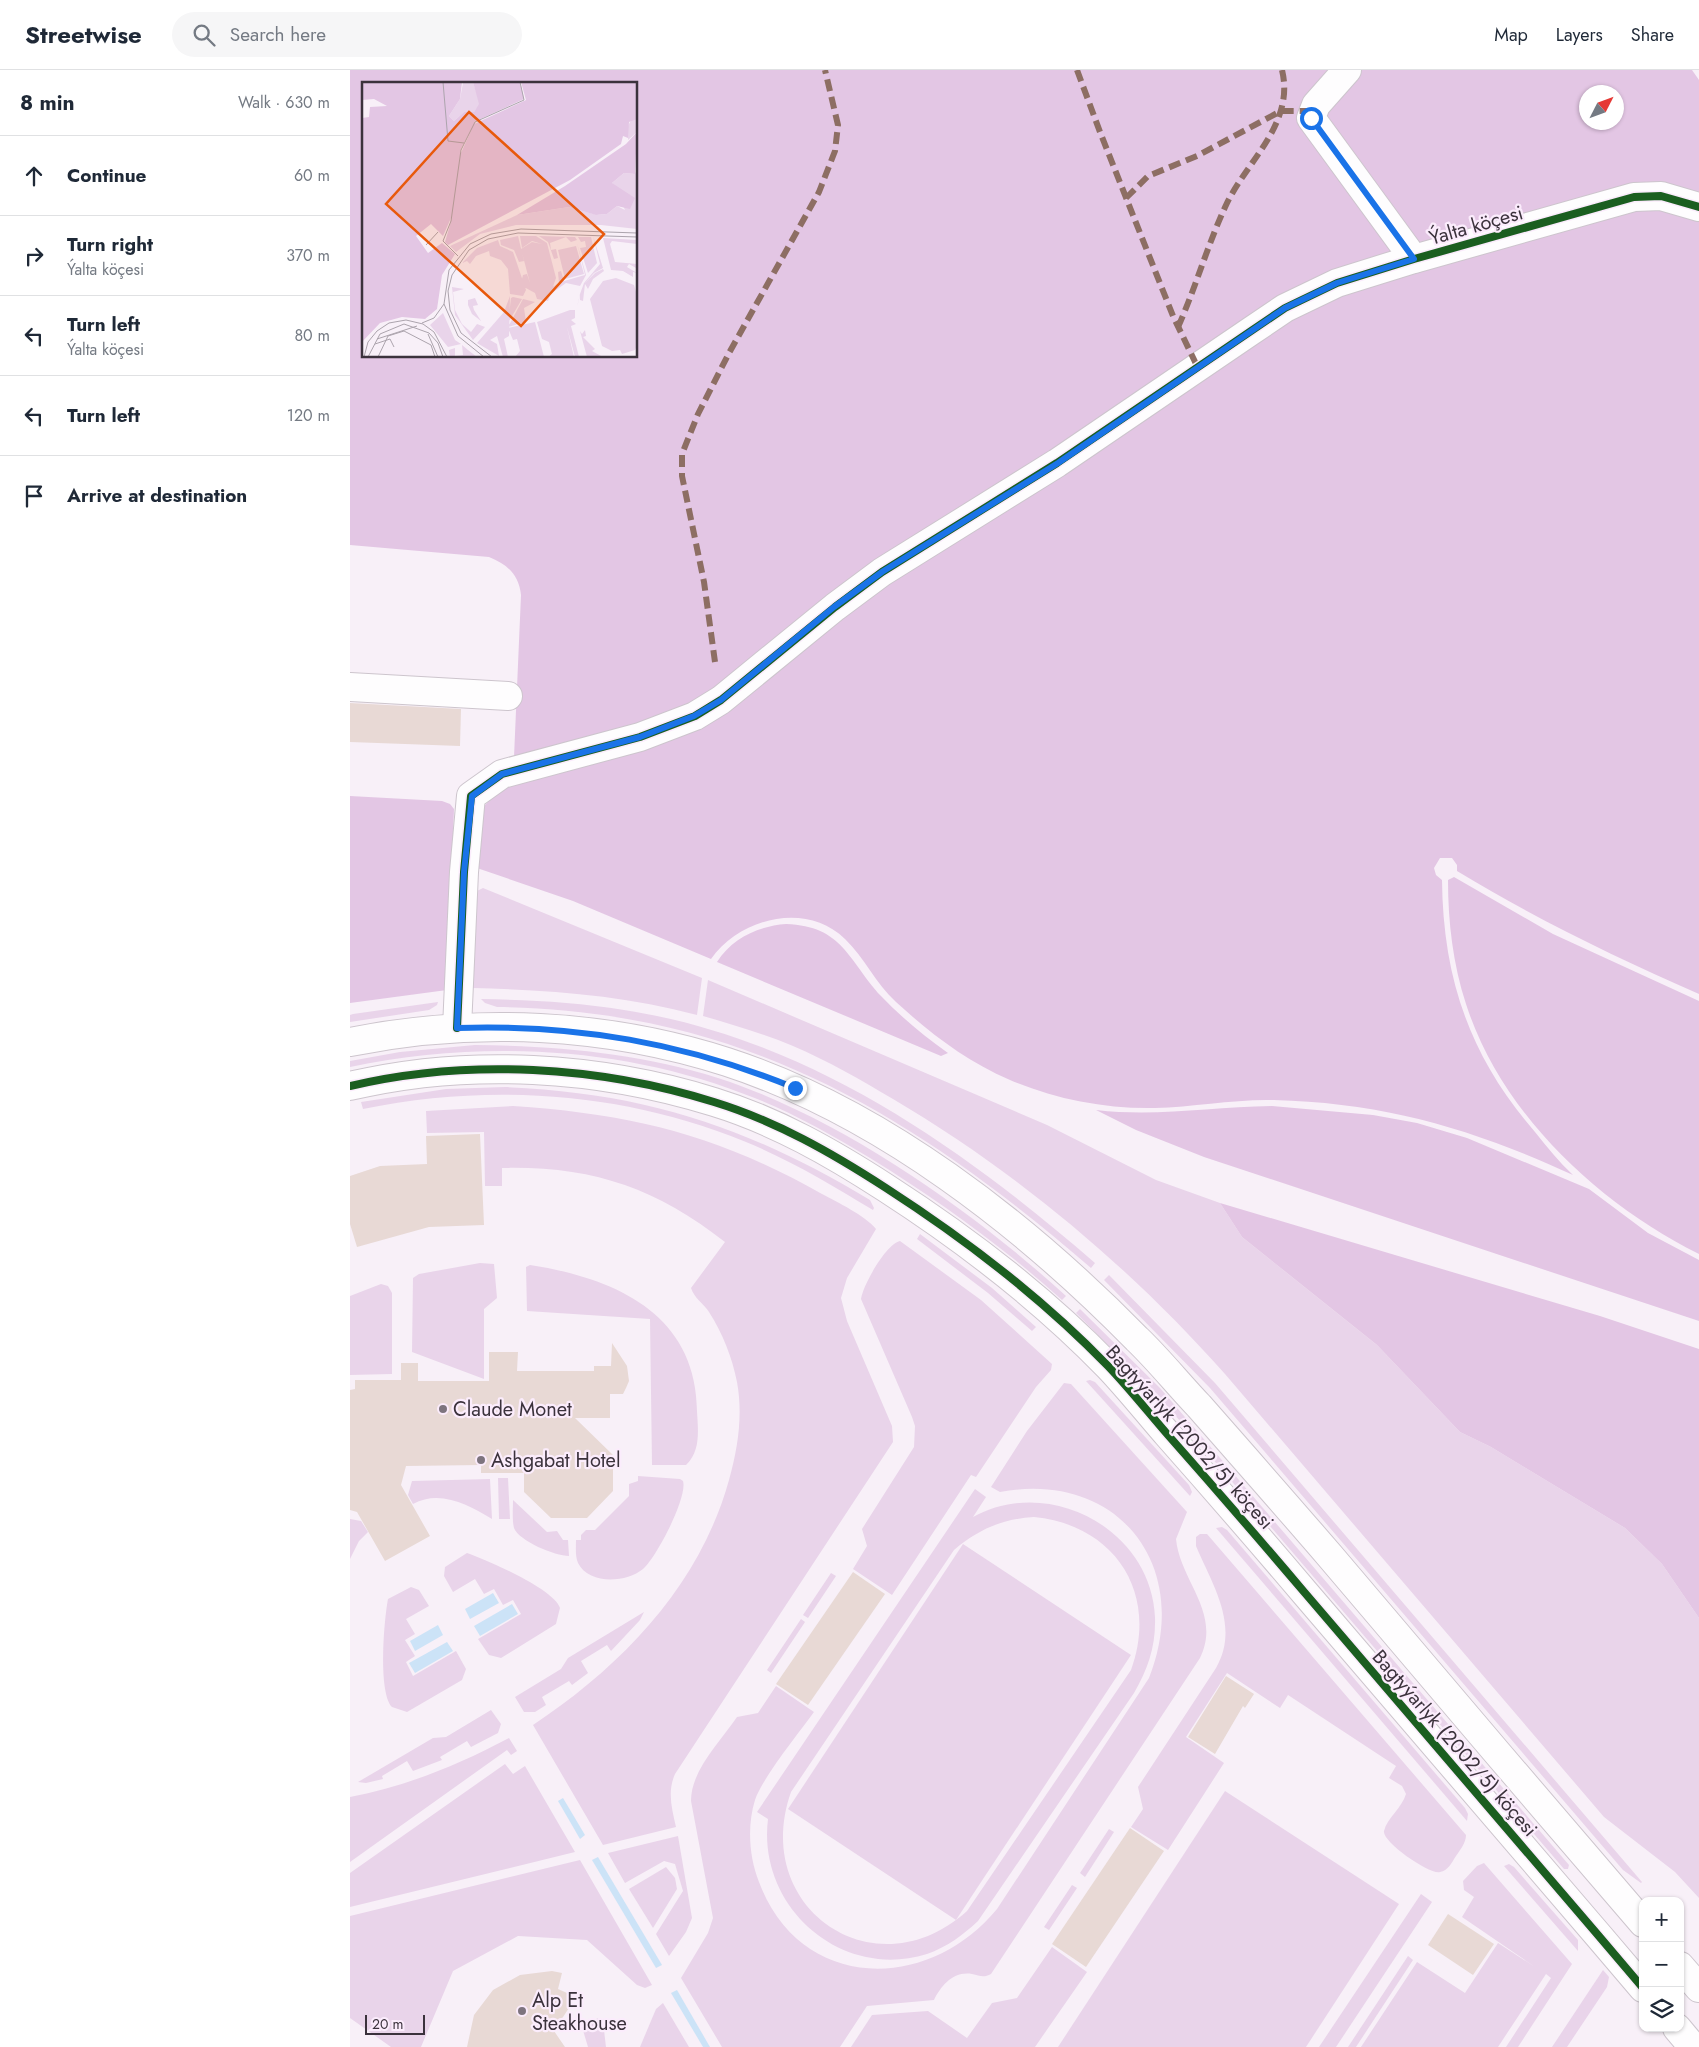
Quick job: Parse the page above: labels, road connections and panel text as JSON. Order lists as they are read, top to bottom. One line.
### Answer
{"streets":{"street":["Ýalta köçesi","Bagtyýarlyk (2002/5) köçesi"]},"crossings":[["Ýalta köçesi","Bagtyýarlyk (2002/5) köçesi"]],"places":["Claude Monet","Ashgabat Hotel","Alp Et Steakhouse"],"scale_bar":"20 m","north":"top right","page":{"header":"Streetwise","search":"Search here","nav":["Map","Layers","Share"],"heading":["8 min","Walk · 630 m"],"list":[["Continue","60 m"],["Turn right","Ýalta köçesi","370 m"],["Turn left","Ýalta köçesi","80 m"],["Turn left","120 m"],"Arrive at destination"],"map_buttons":["+","−"],"scale":"20 m"}}
